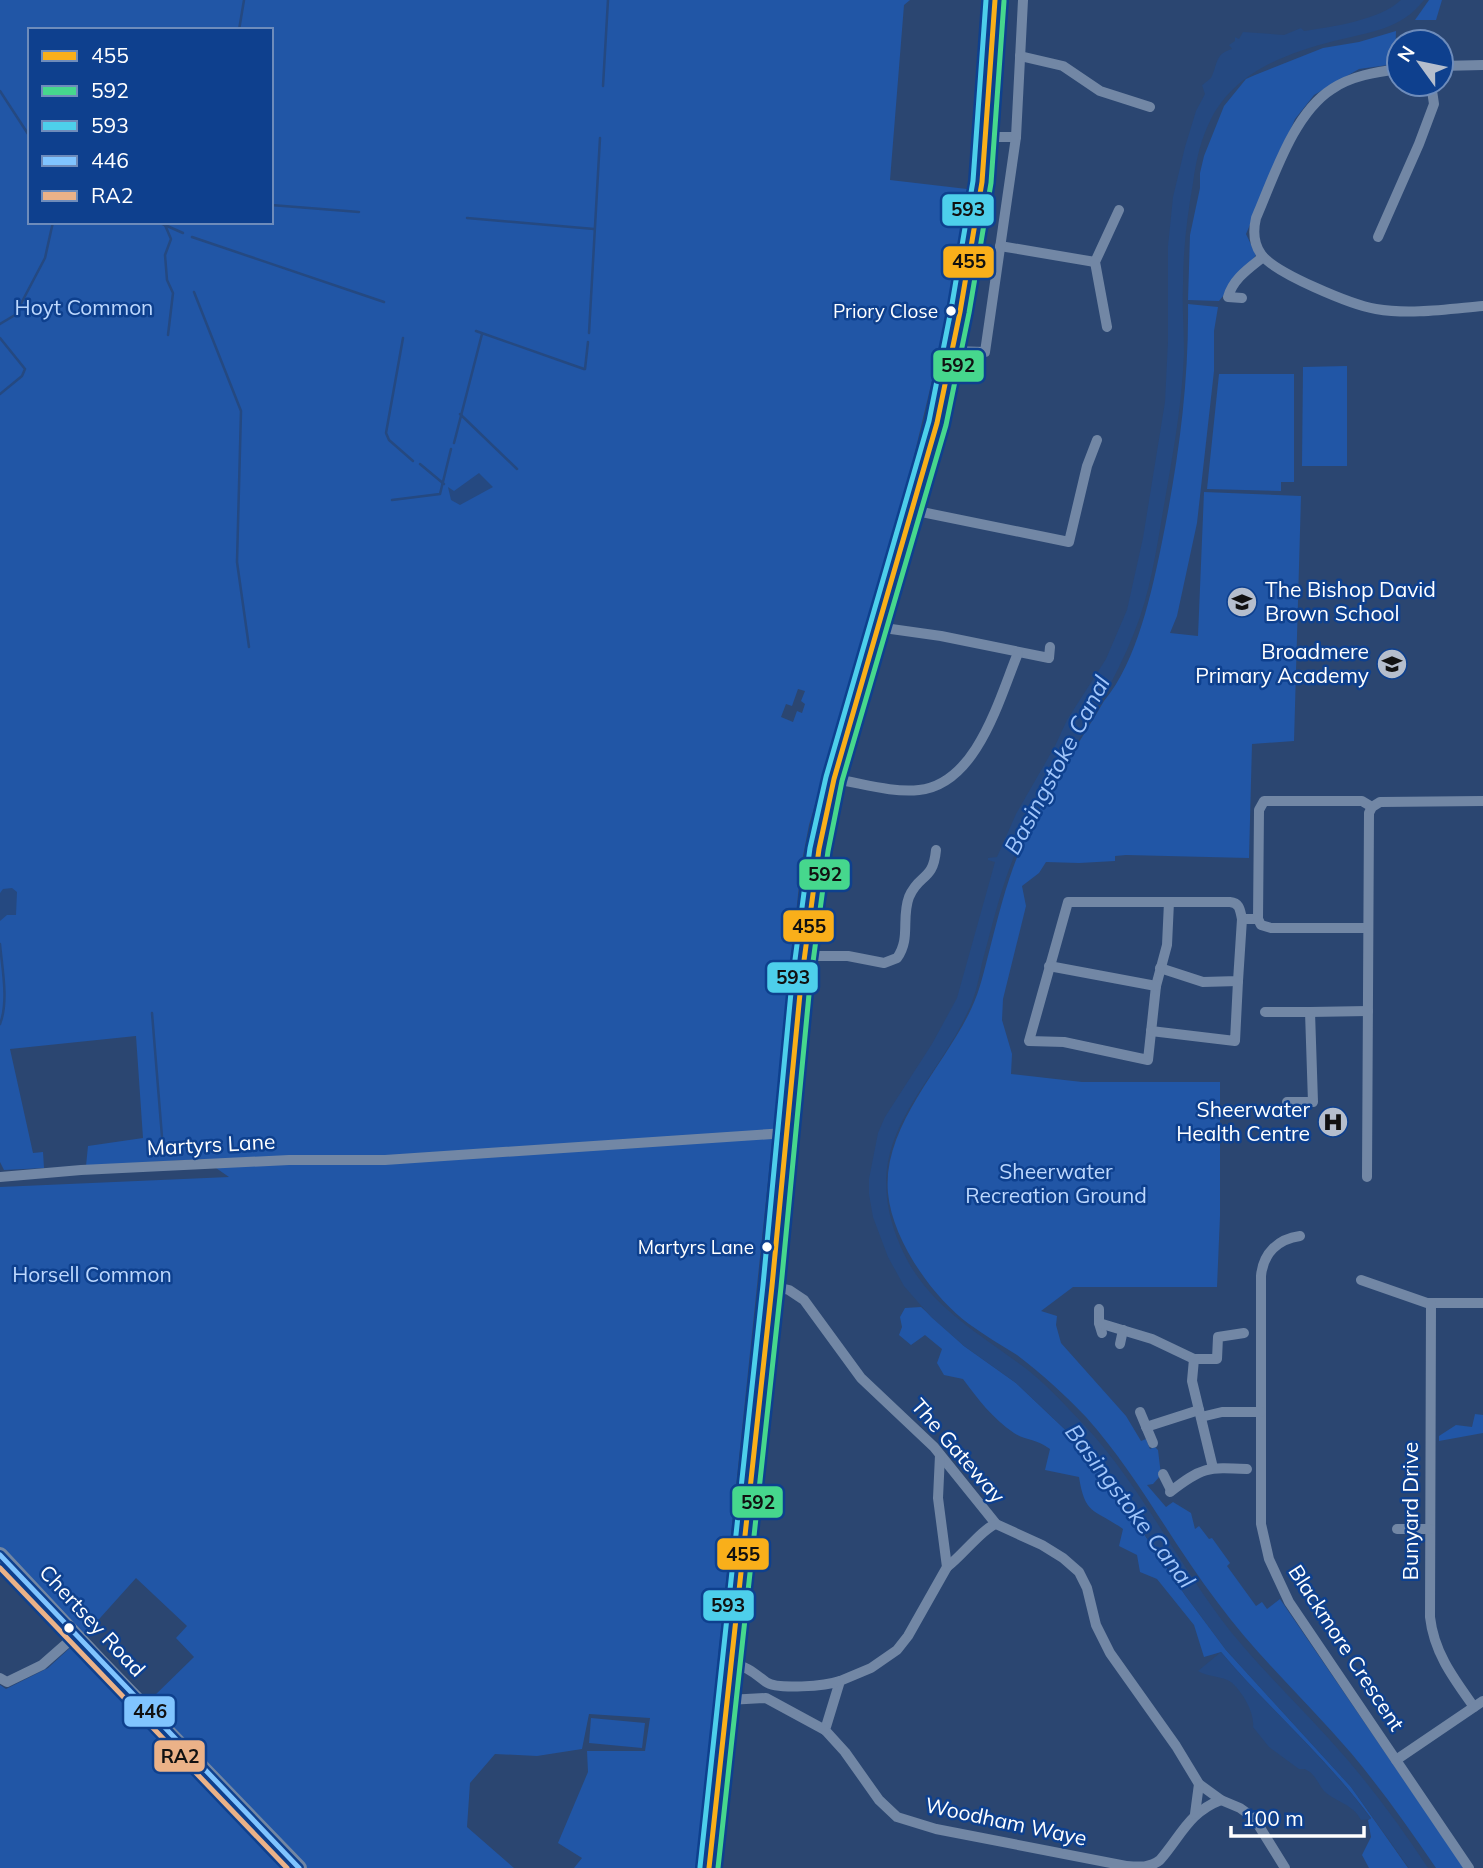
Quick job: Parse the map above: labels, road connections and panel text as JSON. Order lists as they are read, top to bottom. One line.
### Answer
{"streets":{"main road":["Chertsey Road"],"street":["Martyrs Lane","The Gateway","Bunyard Drive","Blackmore Crescent","Woodham Waye"]},"water":["Basingstoke Canal"],"parks":["Hoyt Common","Sheerwater Recreation Ground","Horsell Common"],"places":{"other":["Priory Close","Martyrs Lane"],"school or university":["The Bishop David Brown School","Broadmere Primary Academy"],"hospital":["Sheerwater Health Centre"]},"lines":["transit line 455","transit line 593","transit line 592","transit line 446","transit line RA2"],"legend":["455","592","593","446","RA2"],"scale_bar":"100 m","north":"top left"}
